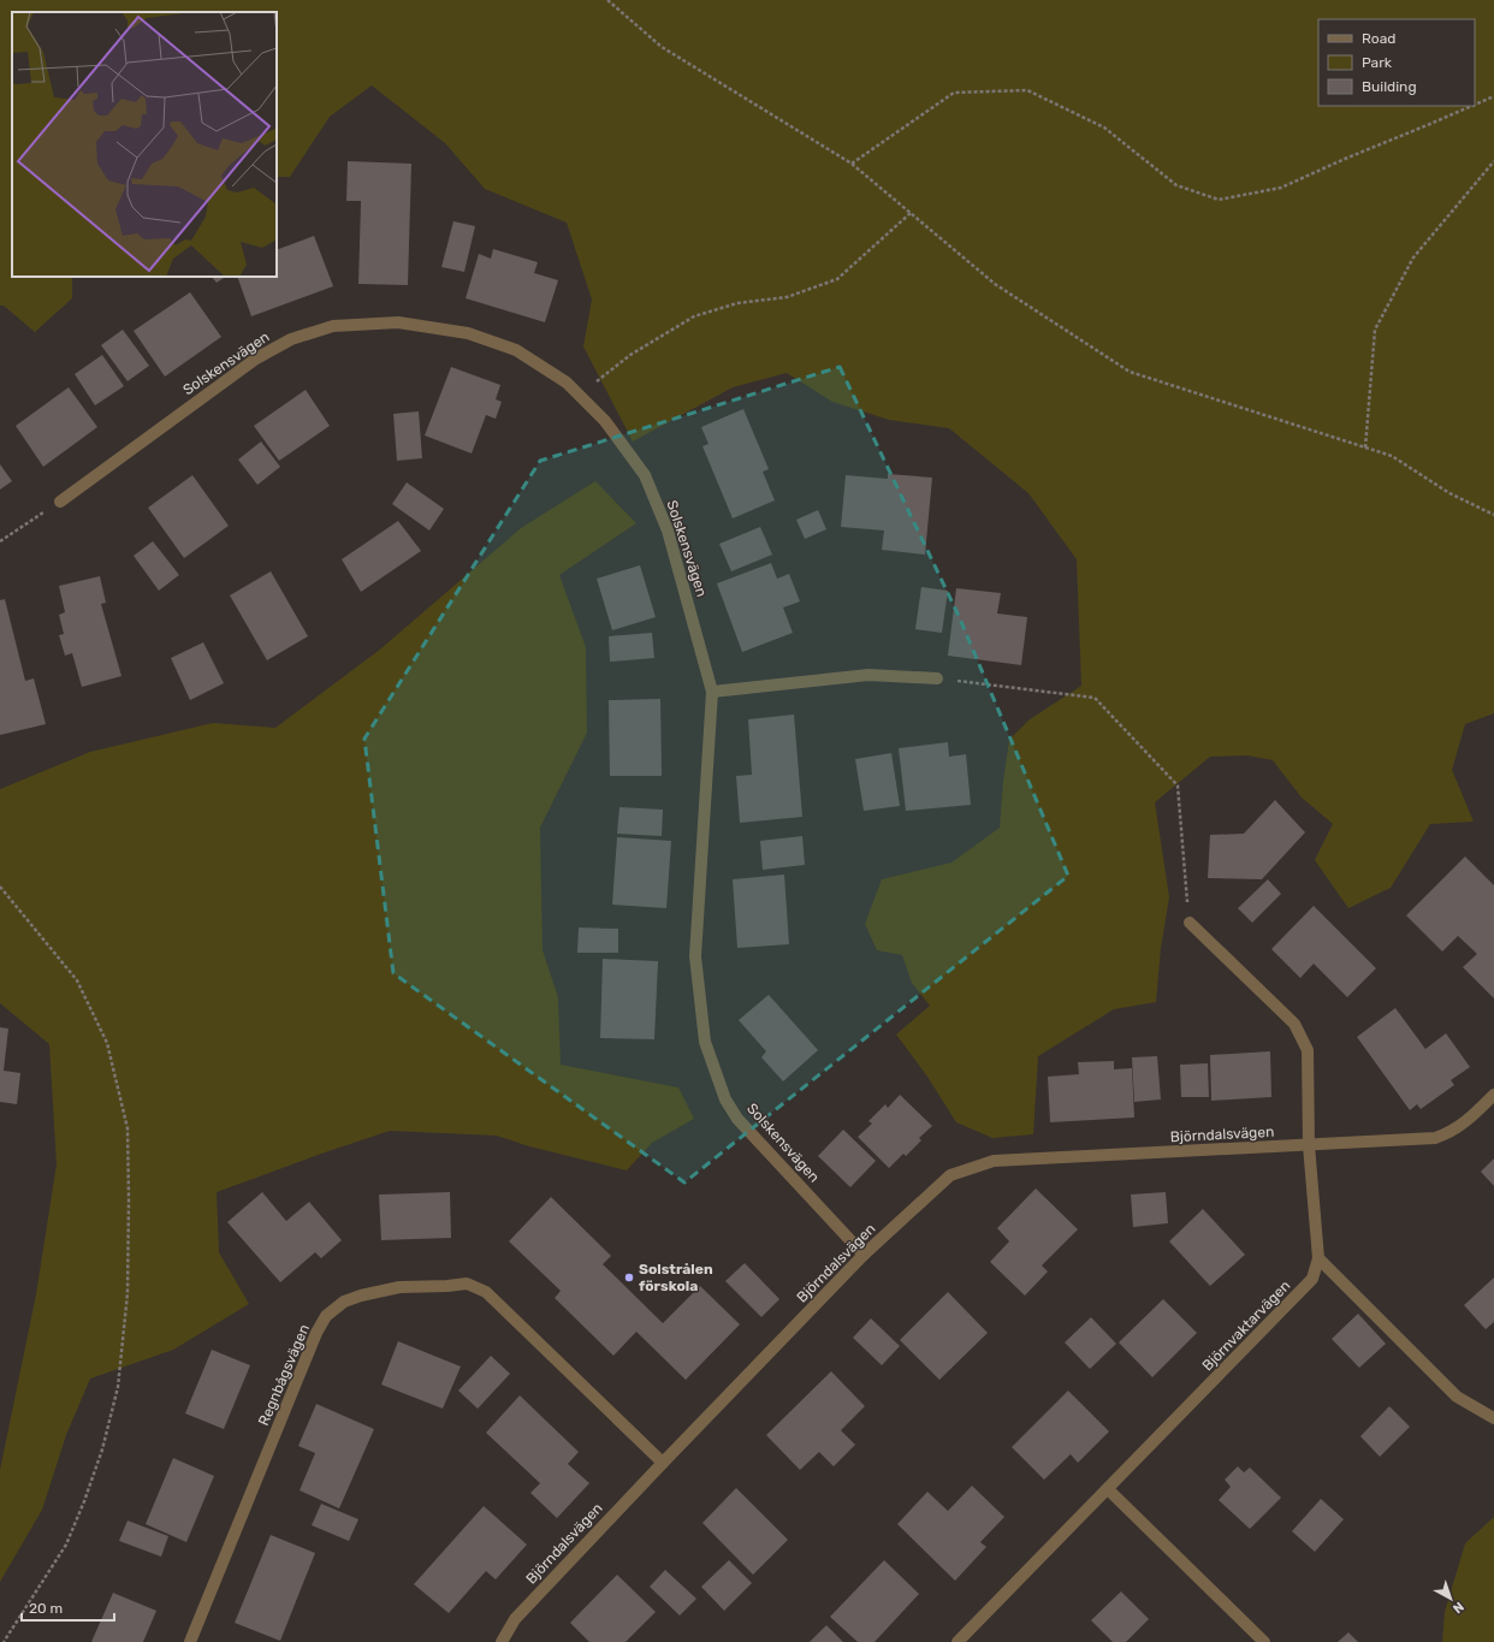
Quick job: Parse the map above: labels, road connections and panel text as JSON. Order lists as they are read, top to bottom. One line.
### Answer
{"streets":{"street":["Solskensvägen","Björndalsvägen","Björnvaktarvägen","Regnbågsvägen"]},"crossings":[["Solskensvägen","Björndalsvägen"],["Björndalsvägen","Björnvaktarvägen"],["Björndalsvägen","Regnbågsvägen"]],"places":["Solstrålen förskola"],"legend":["Road","Park","Building"],"scale_bar":"20 m","north":"bottom right"}
